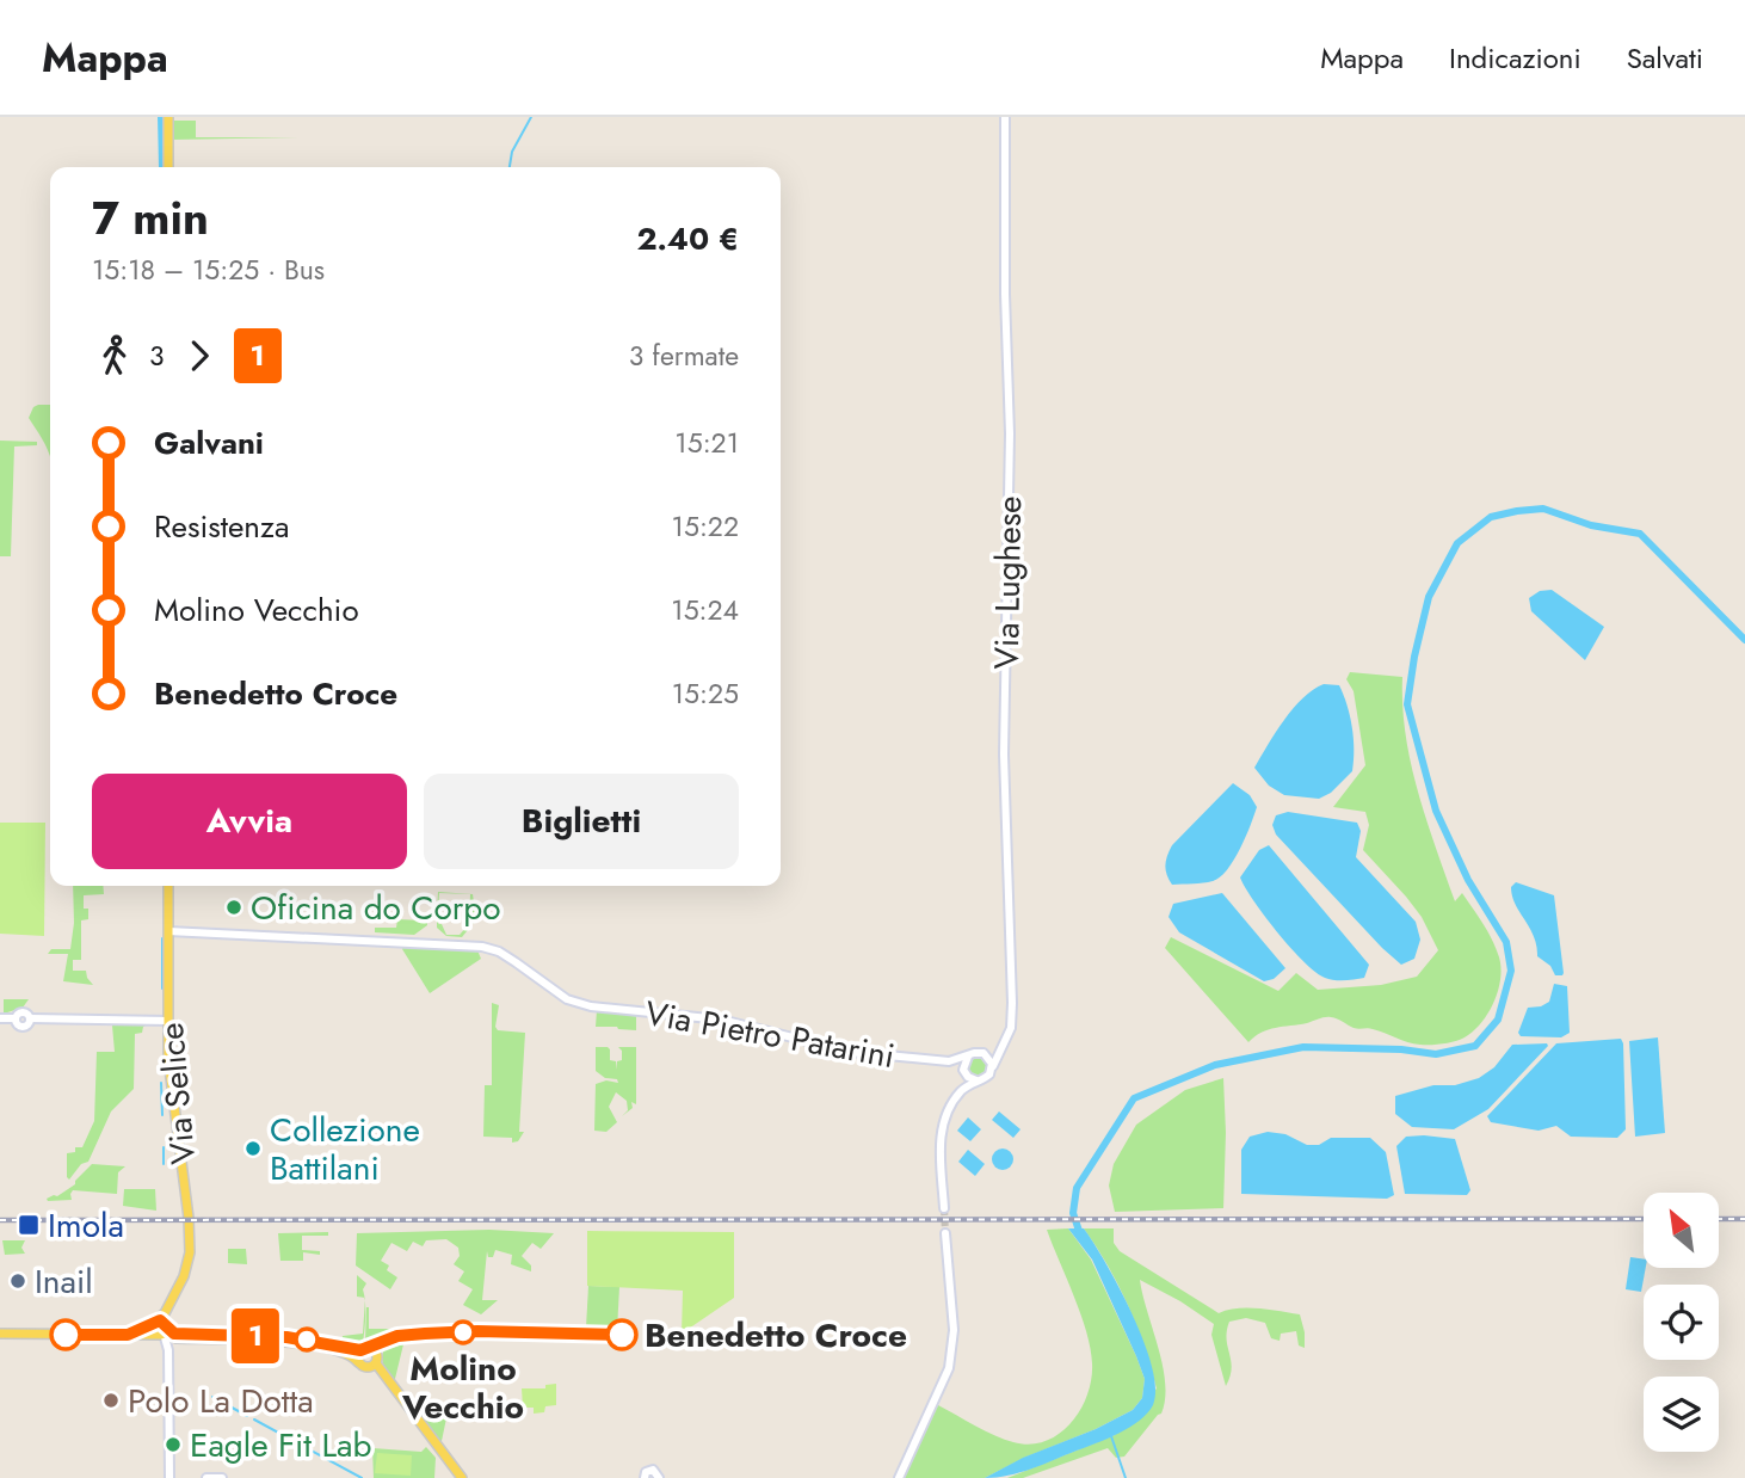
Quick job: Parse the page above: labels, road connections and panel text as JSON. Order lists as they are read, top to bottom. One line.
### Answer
{"streets":{"main road":["Via Lughese","Via Pietro Patarini","Via Selice"]},"crossings":[["Via Lughese","Via Pietro Patarini"],["Via Pietro Patarini","Via Selice"]],"places":{"other":["Oficina do Corpo","Collezione Battilani","Inail","Molino Vecchio","Benedetto Croce","Polo La Dotta","Eagle Fit Lab"],"transit":["Imola"]},"lines":["bus line 1"],"north":"top left","page":{"header":"Mappa","nav":["Mappa","Indicazioni","Salvati"],"on_map":"1","heading":["7 min","15:18 – 15:25 · Bus","2.40 €"],"legs":["3","1","3 fermate"],"list":[{"name":"Galvani","value":"15:21"},{"name":"Resistenza","value":"15:22"},{"name":"Molino Vecchio","value":"15:24"},{"name":"Benedetto Croce","value":"15:25"}],"buttons":["Avvia","Biglietti"]}}
